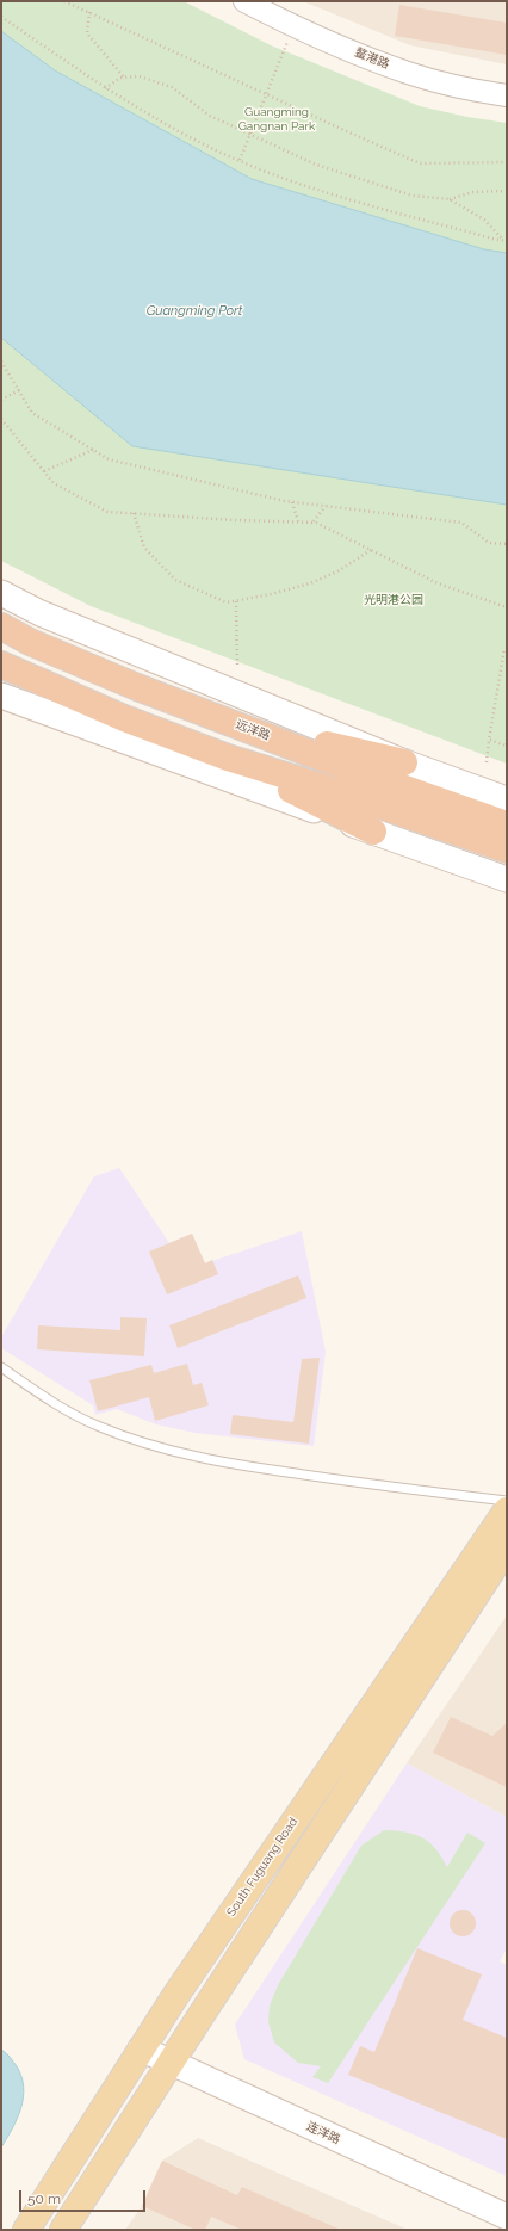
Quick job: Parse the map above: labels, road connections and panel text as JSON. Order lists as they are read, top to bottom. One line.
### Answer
{"streets":{"highway":["远洋路"],"main road":["South Fuguang Road","连洋路"],"street":["鳌港路"]},"crossings":[["South Fuguang Road","连洋路"]],"water":["Guangming Port"],"parks":["Guangming Gangnan Park","光明港公园"],"scale_bar":"50 m"}
